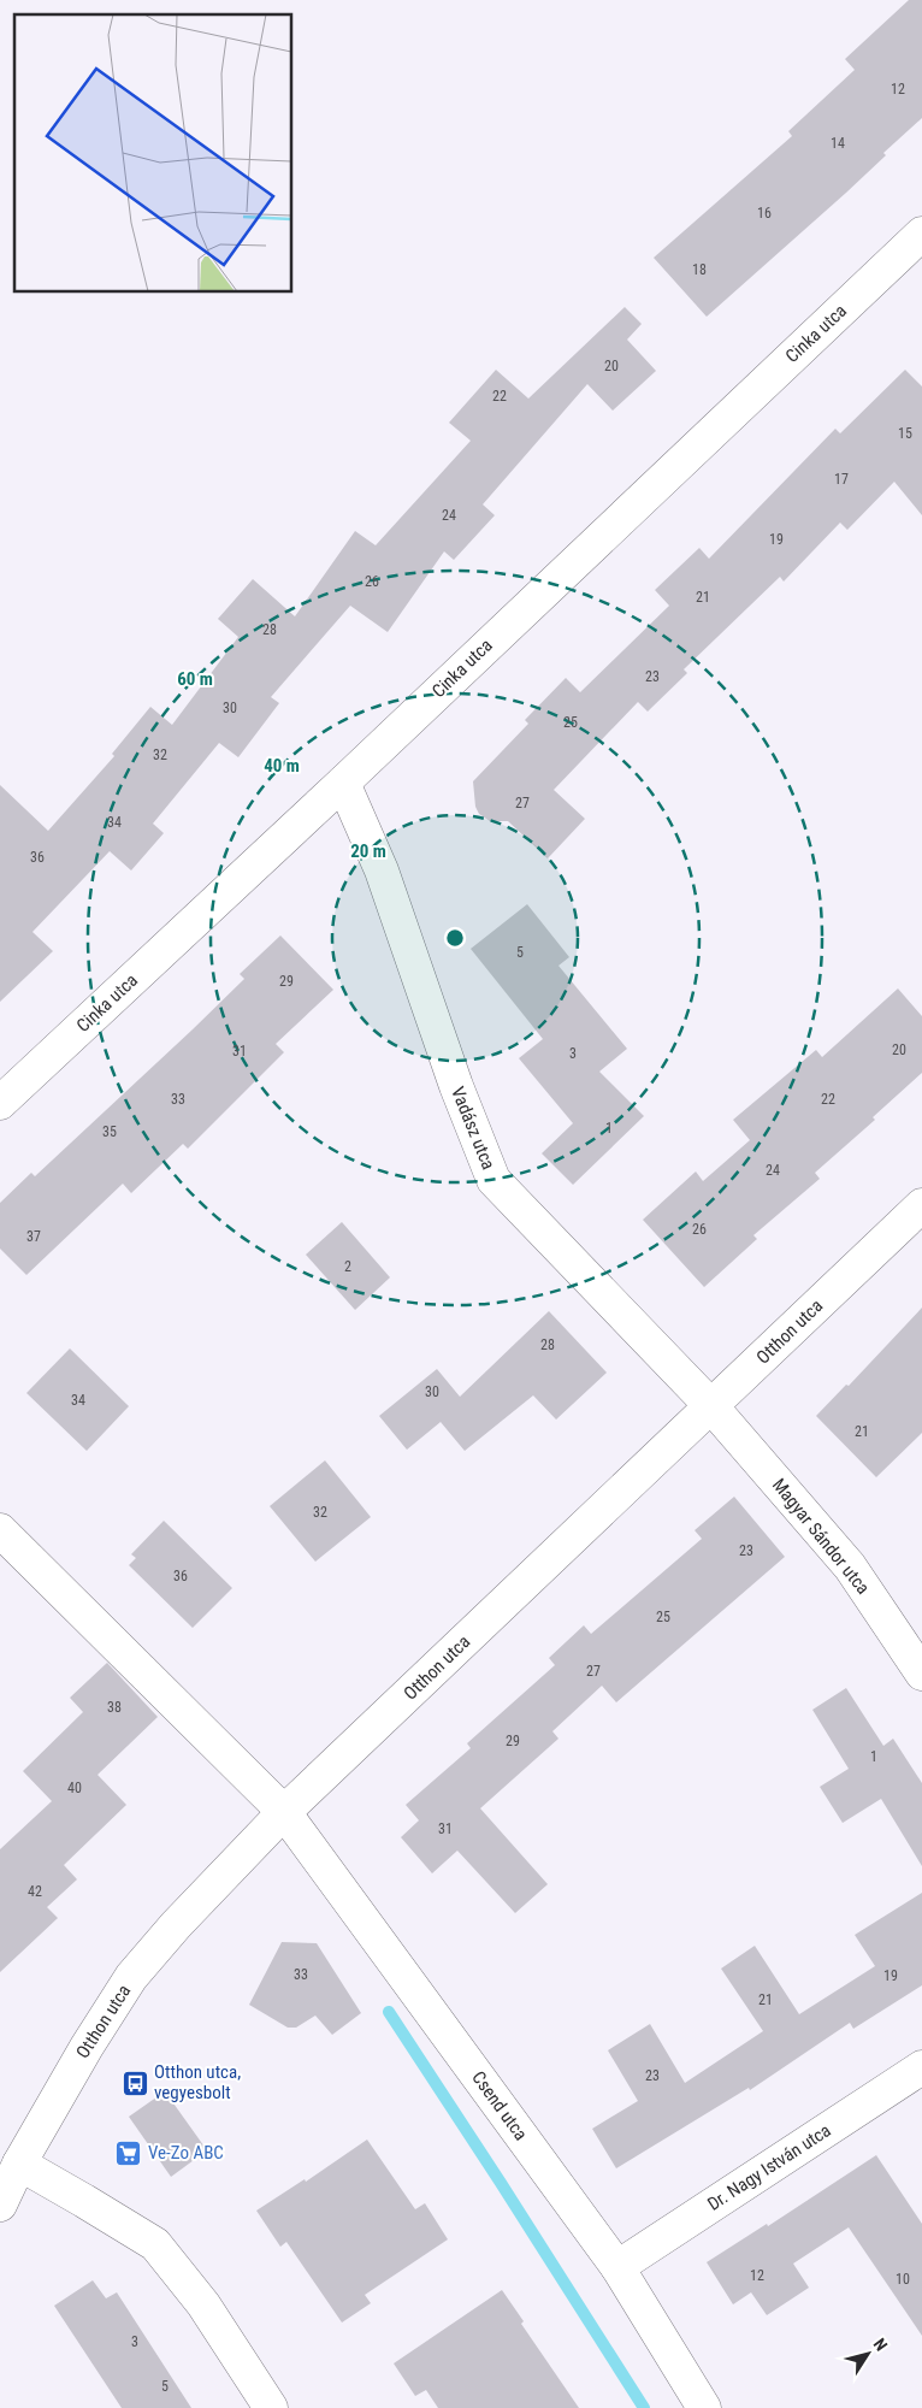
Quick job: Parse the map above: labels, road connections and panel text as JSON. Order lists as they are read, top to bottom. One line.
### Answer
{"streets":{"street":["Cinka utca","Vadász utca","Otthon utca","Magyar Sándor utca","Csend utca","Dr. Nagy István utca"]},"crossings":[["Cinka utca","Vadász utca"],["Vadász utca","Otthon utca"],["Vadász utca","Magyar Sándor utca"],["Otthon utca","Magyar Sándor utca"],["Otthon utca","Csend utca"],["Csend utca","Dr. Nagy István utca"]],"places":{"bus stop":["Otthon utca, vegyesbolt"],"supermarket":["Ve-Zo ABC"]},"house_numbers":["12","14","16","18","20","22","15","17","24","19","26","21","28","23","30","25","32","27","34","36","5","29","20","31","3","33","22","1","35","24","26","37","2","28","30","34","21","32","23","36","25","27","38","29","1","40","31","42","33","19","21","23","12","10","3","5"],"north":"top right","rings":["60 m","40 m","20 m"]}
